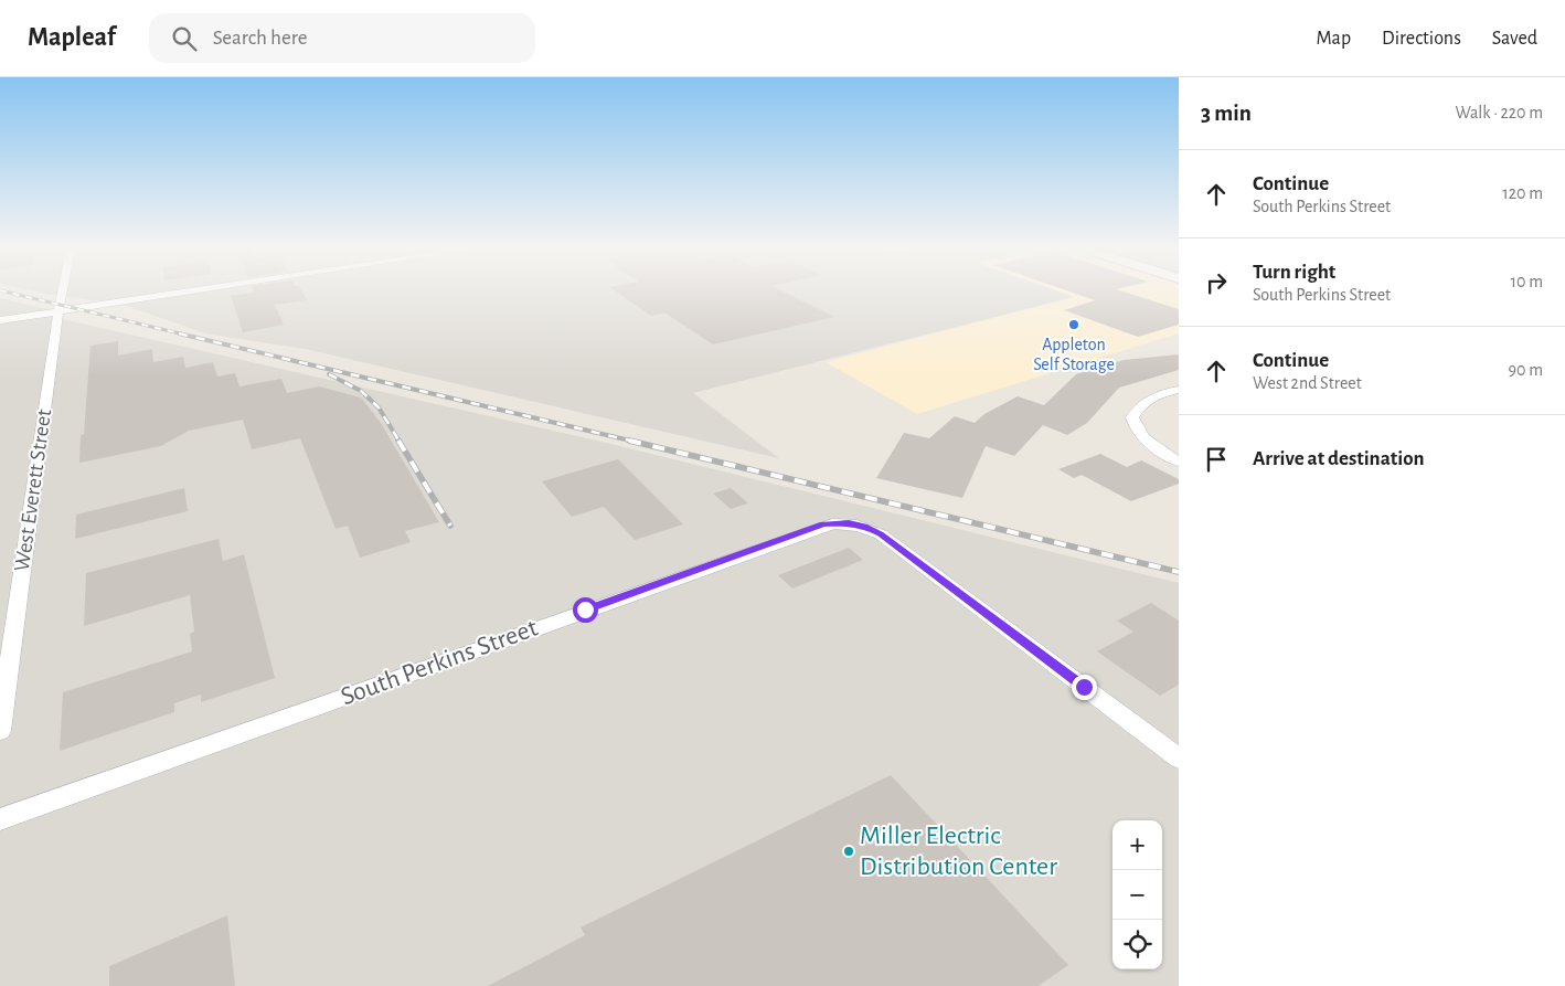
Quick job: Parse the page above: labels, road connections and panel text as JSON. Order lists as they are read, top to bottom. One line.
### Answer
{"streets":{"street":["West Everett Street","South Perkins Street"]},"places":["Appleton Self Storage","Miller Electric Distribution Center"],"page":{"header":"Mapleaf","search":"Search here","nav":["Map","Directions","Saved"],"heading":["3 min","Walk · 220 m"],"list":[["Continue","South Perkins Street","120 m"],["Turn right","South Perkins Street","10 m"],["Continue","West 2nd Street","90 m"],"Arrive at destination"],"map_buttons":["+","−"]}}
